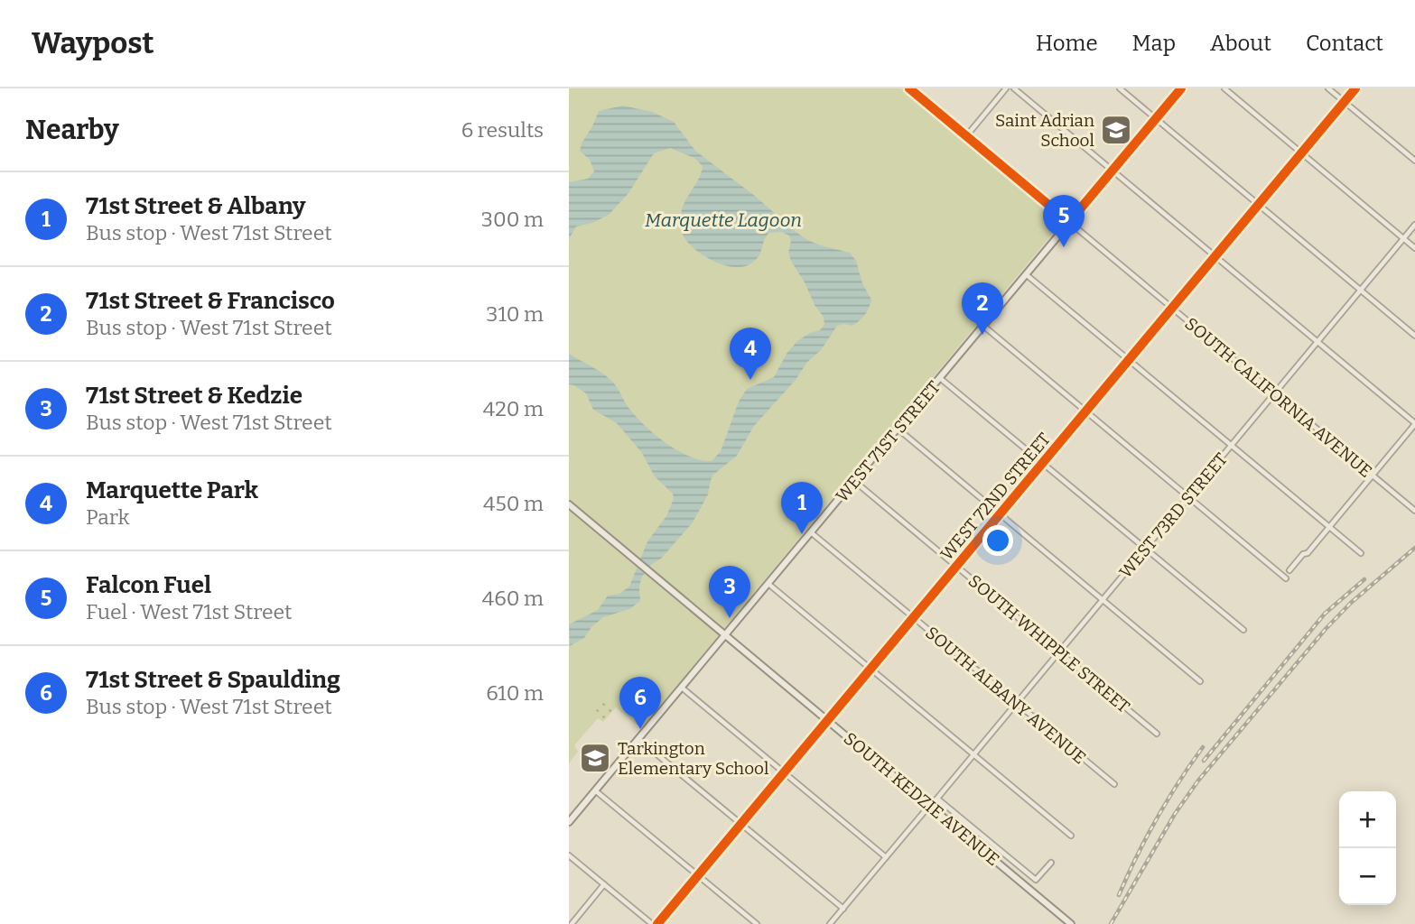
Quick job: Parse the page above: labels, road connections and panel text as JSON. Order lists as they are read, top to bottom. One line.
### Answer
{"streets":{"main road":["SOUTH CALIFORNIA AVENUE","WEST 71ST STREET","SOUTH KEDZIE AVENUE"],"street":["WEST 72ND STREET","WEST 73RD STREET","SOUTH WHIPPLE STREET","SOUTH ALBANY AVENUE"]},"crossings":[["SOUTH CALIFORNIA AVENUE","WEST 71ST STREET"],["SOUTH CALIFORNIA AVENUE","WEST 72ND STREET"],["SOUTH CALIFORNIA AVENUE","WEST 73RD STREET"],["WEST 71ST STREET","SOUTH WHIPPLE STREET"],["WEST 71ST STREET","SOUTH ALBANY AVENUE"],["WEST 71ST STREET","SOUTH KEDZIE AVENUE"],["WEST 72ND STREET","SOUTH WHIPPLE STREET"],["WEST 72ND STREET","SOUTH ALBANY AVENUE"],["WEST 72ND STREET","SOUTH KEDZIE AVENUE"],["WEST 73RD STREET","SOUTH WHIPPLE STREET"],["WEST 73RD STREET","SOUTH ALBANY AVENUE"],["WEST 73RD STREET","SOUTH KEDZIE AVENUE"]],"water":["Marquette Lagoon"],"places":{"school or university":["Saint Adrian School","Tarkington Elementary School"]},"page":{"header":"Waypost","nav":["Home","Map","About","Contact"],"heading":["Nearby","6 results"],"list":[{"mark":"1","name":"71st Street & Albany","note":"Bus stop · West 71st Street","value":"300 m"},{"mark":"2","name":"71st Street & Francisco","note":"Bus stop · West 71st Street","value":"310 m"},{"mark":"3","name":"71st Street & Kedzie","note":"Bus stop · West 71st Street","value":"420 m"},{"mark":"4","name":"Marquette Park","note":"Park","value":"450 m"},{"mark":"5","name":"Falcon Fuel","note":"Fuel · West 71st Street","value":"460 m"},{"mark":"6","name":"71st Street & Spaulding","note":"Bus stop · West 71st Street","value":"610 m"}],"pins":["5","2","4","1","3","6"],"map_buttons":["+","−"]}}
